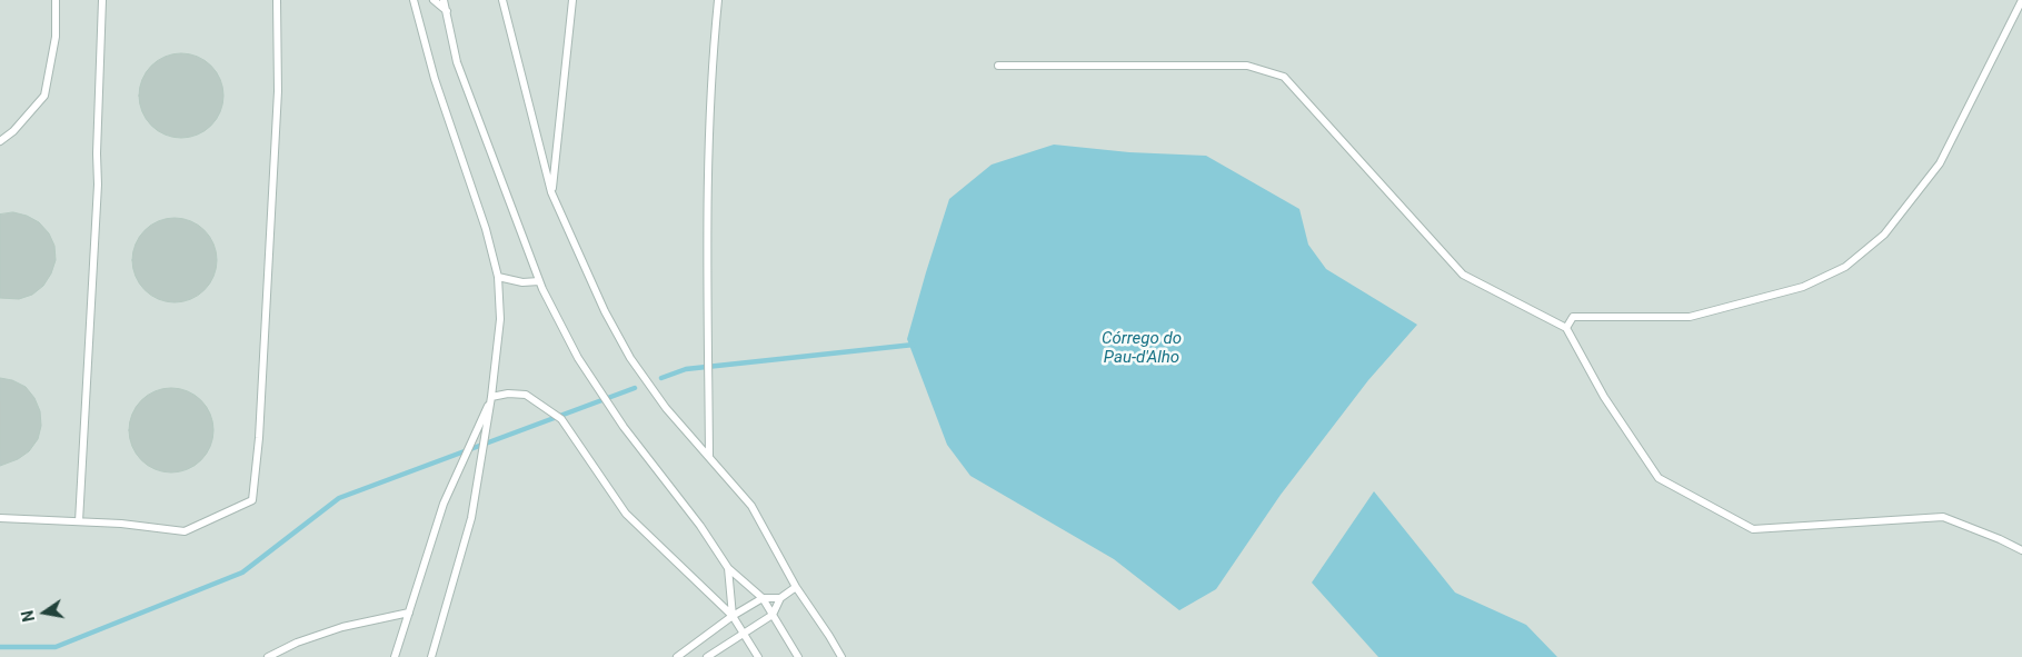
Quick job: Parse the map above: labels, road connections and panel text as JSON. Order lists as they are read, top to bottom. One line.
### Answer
{"water":["Córrego do Pau-d'Alho"],"north":"left"}
